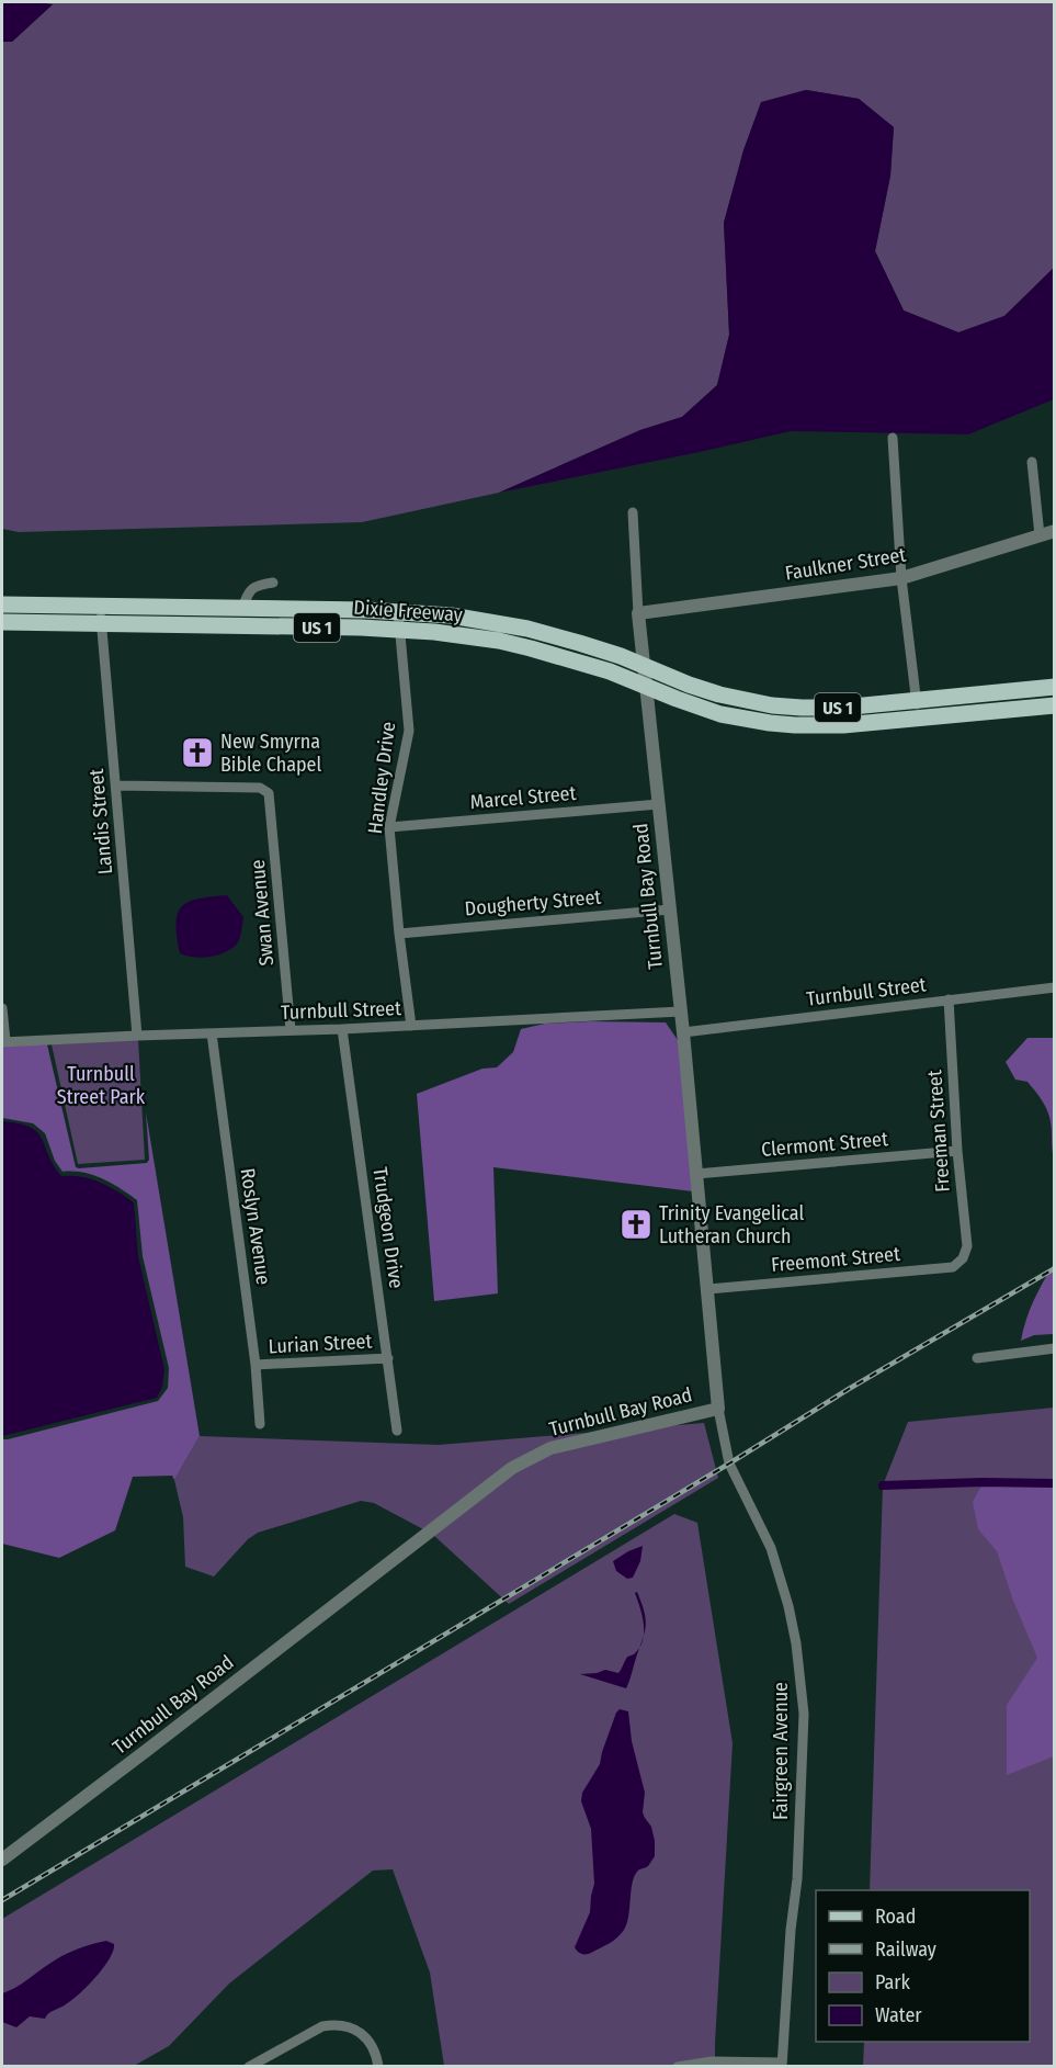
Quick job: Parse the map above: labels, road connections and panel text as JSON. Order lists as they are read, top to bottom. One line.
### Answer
{"streets":{"main road":["Dixie Freeway","US 1"],"street":["Faulkner Street","Handley Drive","Marcel Street","Landis Street","Turnbull Bay Road","Dougherty Street","Swan Avenue","Turnbull Street","Freeman Street","Clermont Street","Roslyn Avenue","Trudgeon Drive","Freemont Street","Lurian Street","Fairgreen Avenue"]},"crossings":[["Faulkner Street","Turnbull Bay Road"],["Dixie Freeway","US 1"],["Dixie Freeway","Handley Drive"],["Dixie Freeway","Landis Street"],["Dixie Freeway","Turnbull Bay Road"],["US 1","Turnbull Bay Road"],["Handley Drive","Marcel Street"],["Handley Drive","Dougherty Street"],["Handley Drive","Turnbull Street"],["Marcel Street","Turnbull Bay Road"],["Landis Street","Swan Avenue"],["Landis Street","Turnbull Street"],["Turnbull Bay Road","Dougherty Street"],["Turnbull Bay Road","Turnbull Street"],["Turnbull Bay Road","Clermont Street"],["Turnbull Bay Road","Freemont Street"],["Turnbull Bay Road","Fairgreen Avenue"],["Swan Avenue","Turnbull Street"],["Turnbull Street","Freeman Street"],["Turnbull Street","Roslyn Avenue"],["Turnbull Street","Trudgeon Drive"],["Freeman Street","Clermont Street"],["Freeman Street","Freemont Street"],["Roslyn Avenue","Lurian Street"],["Trudgeon Drive","Lurian Street"]],"parks":["Turnbull Street Park"],"places":{"church":["New Smyrna Bible Chapel","Trinity Evangelical Lutheran Church"]},"legend":["Road","Railway","Park","Water"]}
